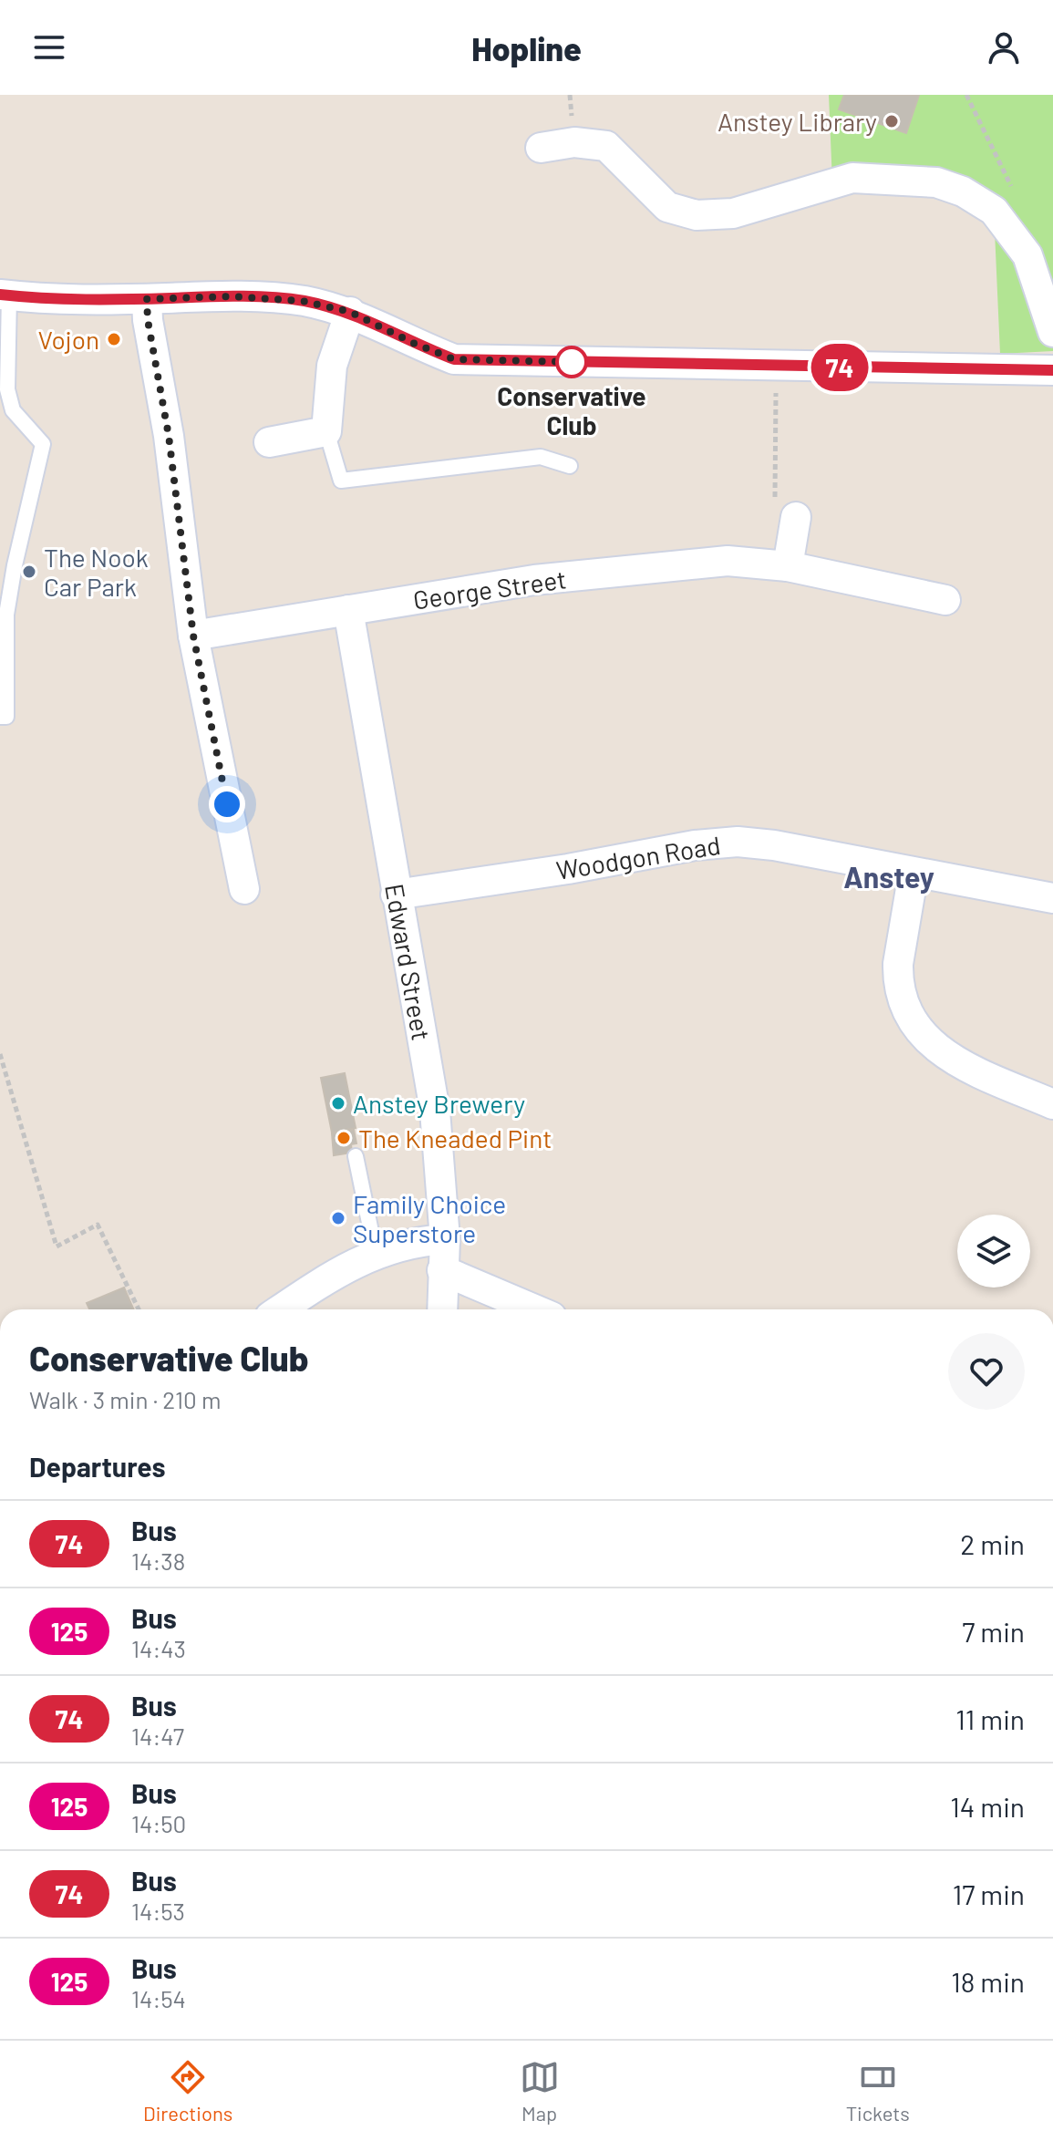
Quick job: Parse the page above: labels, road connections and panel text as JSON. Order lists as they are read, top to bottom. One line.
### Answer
{"streets":{"street":["George Street","Woodgon Road","Edward Street"]},"crossings":[["George Street","Edward Street"],["Woodgon Road","Edward Street"]],"districts":["Anstey"],"places":["Anstey Library","Vojon","Conservative Club","The Nook Car Park","Anstey Brewery","The Kneaded Pint","Family Choice Superstore"],"lines":["bus line 74"],"page":{"header":"Hopline","on_map":"74","heading":[["Conservative Club","Walk · 3 min · 210 m"],"Departures"],"list":[{"mark":"74","name":"Bus","note":"14:38","value":"2 min"},{"mark":"125","name":"Bus","note":"14:43","value":"7 min"},{"mark":"74","name":"Bus","note":"14:47","value":"11 min"},{"mark":"125","name":"Bus","note":"14:50","value":"14 min"},{"mark":"74","name":"Bus","note":"14:53","value":"17 min"},{"mark":"125","name":"Bus","note":"14:54","value":"18 min"}],"tabs":["Directions","Map","Tickets"]}}
